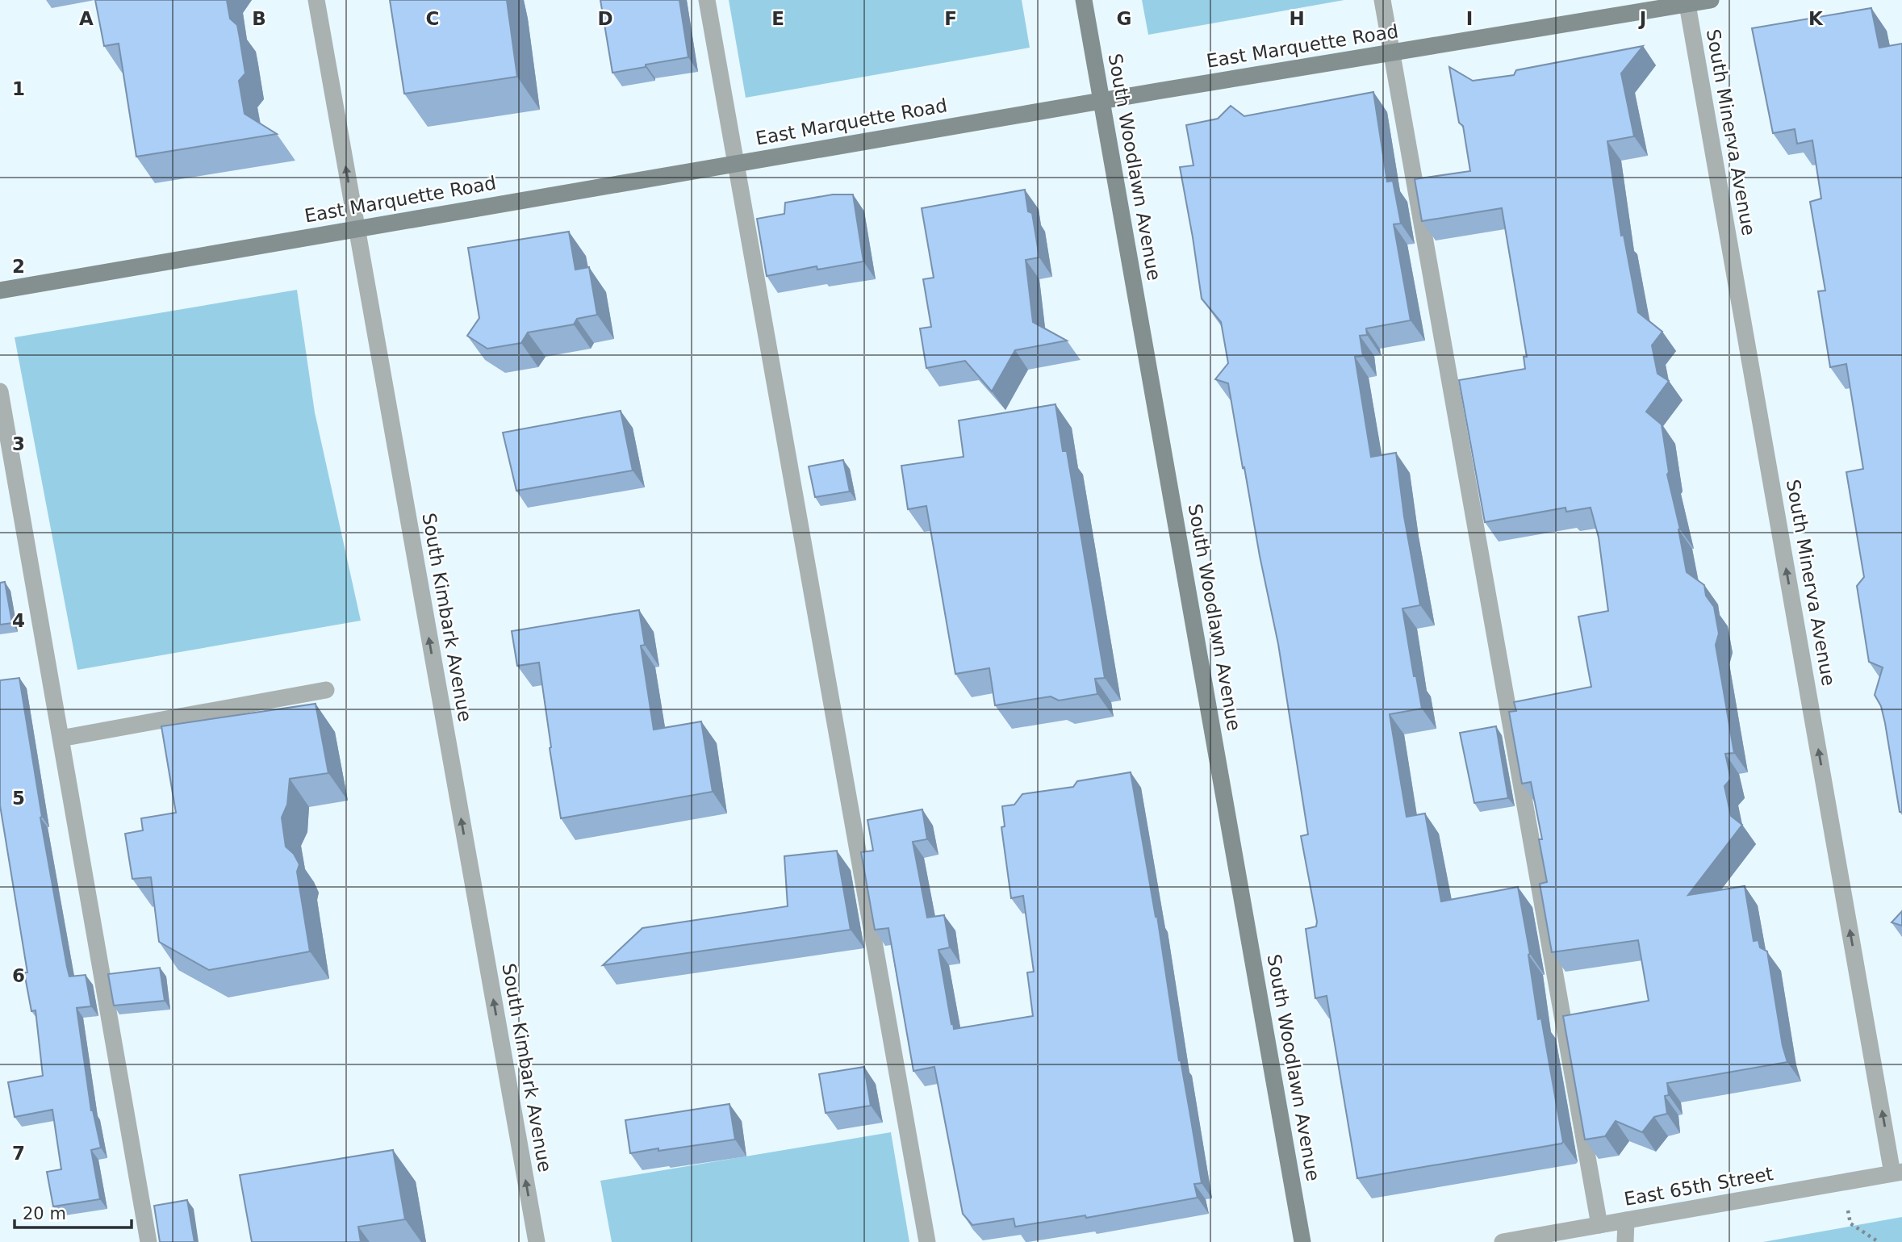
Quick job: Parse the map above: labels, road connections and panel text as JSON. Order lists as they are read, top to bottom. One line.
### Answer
{"streets":{"street":["East Marquette Road","South Minerva Avenue","South Woodlawn Avenue","South Kimbark Avenue","East 65th Street"]},"crossings":[["East Marquette Road","South Minerva Avenue"],["East Marquette Road","South Woodlawn Avenue"],["East Marquette Road","South Kimbark Avenue"],["South Minerva Avenue","East 65th Street"]],"one_way":["South Minerva Avenue","South Kimbark Avenue"],"scale_bar":"20 m","grid":{"columns":["A","B","C","D","E","F","G","H","I","J","K"],"rows":["1","2","3","4","5","6","7"]}}
